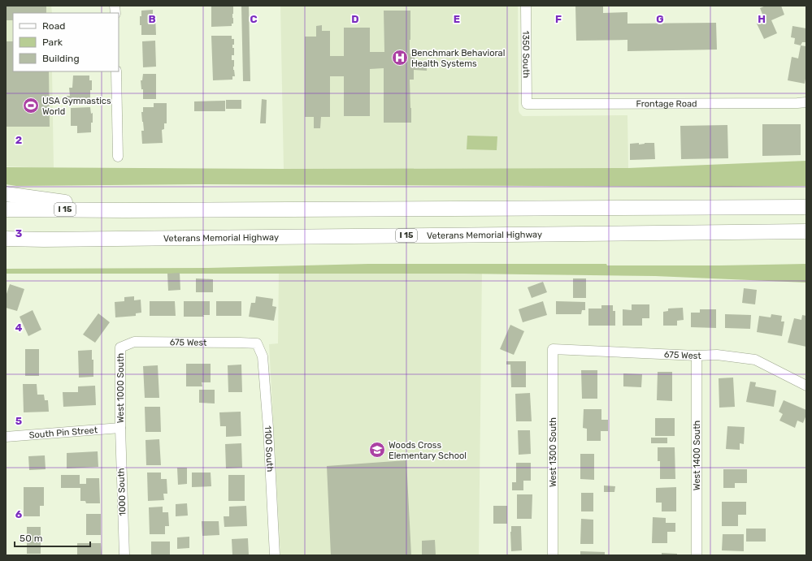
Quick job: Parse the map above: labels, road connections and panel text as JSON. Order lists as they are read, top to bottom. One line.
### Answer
{"streets":{"highway":["I 15","Veterans Memorial Highway"],"street":["1350 South","Frontage Road","675 West","West 1000 South","South Pin Street","1100 South","West 1300 South","West 1400 South","1000 South"]},"crossings":[["1350 South","Frontage Road"],["675 West","West 1000 South"],["675 West","1100 South"],["675 West","West 1300 South"],["675 West","West 1400 South"],["West 1000 South","South Pin Street"],["West 1000 South","1000 South"],["South Pin Street","1000 South"]],"places":{"hospital":["Benchmark Behavioral Health Systems"],"sports":["USA Gymnastics World"],"school or university":["Woods Cross Elementary School"]},"legend":["Road","Park","Building"],"scale_bar":"50 m","grid":{"columns":["B","C","D","E","F","G","H"],"rows":["2","3","4","5","6"]}}
